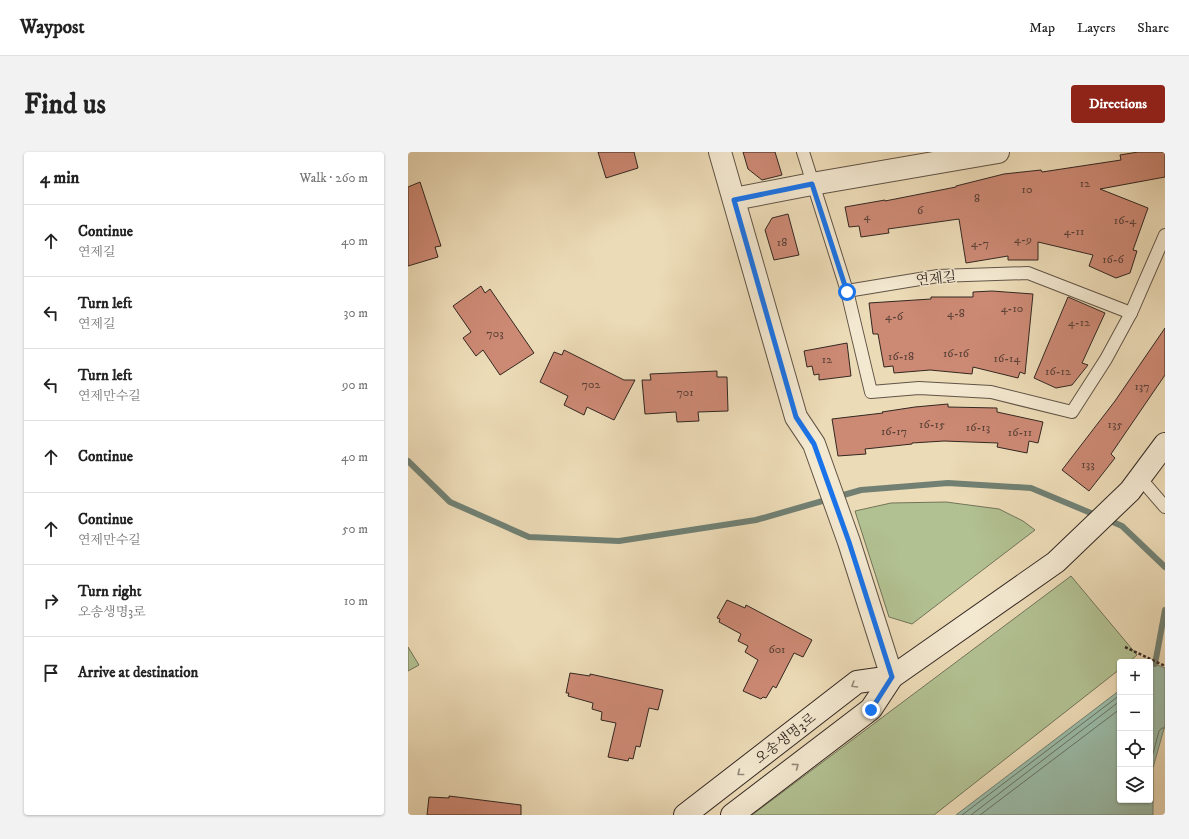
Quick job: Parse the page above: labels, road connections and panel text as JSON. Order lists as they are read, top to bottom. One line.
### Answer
{"streets":{"street":["오송생명3로"],"lane":["연제길"]},"house_numbers":["12","10","8","6","4","16-4","4-11","4-9","18","4-7","16-6","4-10","4-8","4-6","4-12","703","16-16","16-18","16-14","12","16-12","702","137","701","16-15","135","16-13","16-17","16-11","133","601"],"page":{"header":"Waypost","nav":["Map","Layers","Share"],"buttons":"Directions","title":"Find us","heading":["4 min","Walk · 260 m"],"list":[["Continue","연제길","40 m"],["Turn left","연제길","30 m"],["Turn left","연제만수길","90 m"],["Continue","40 m"],["Continue","연제만수길","50 m"],["Turn right","오송생명3로","10 m"],"Arrive at destination"],"map_buttons":["+","−"]}}
